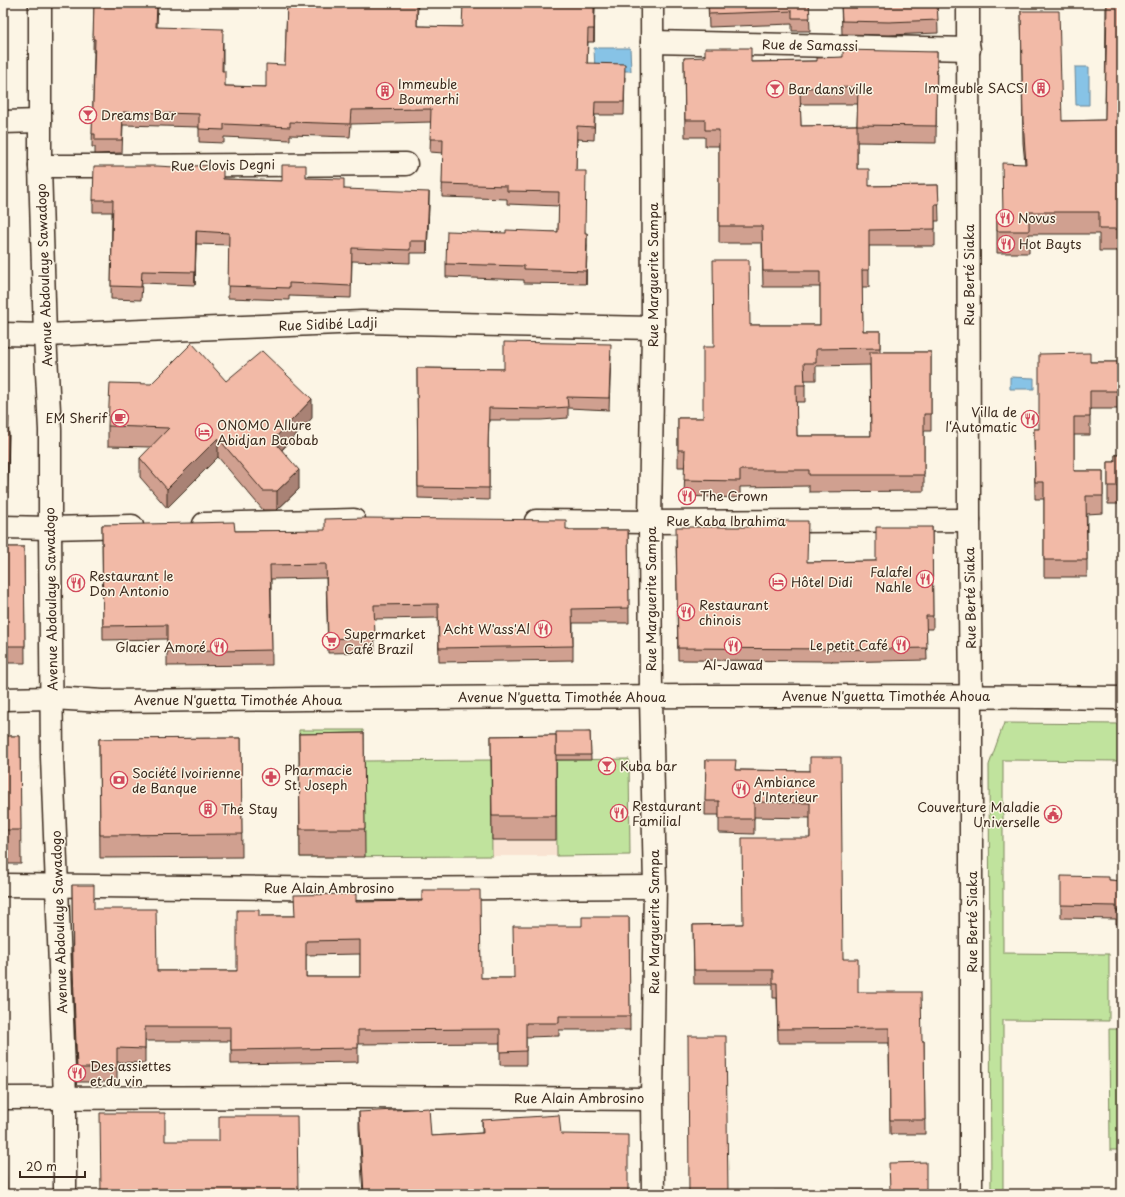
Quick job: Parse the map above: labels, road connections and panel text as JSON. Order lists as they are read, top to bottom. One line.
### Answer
{"streets":{"street":["Rue de Samassi","Rue Clovis Degni","Avenue Abdoulaye Sawadogo","Rue Marguerite Sampa","Rue Berté Siaka","Rue Sidibé Ladji","Rue Kaba Ibrahima","Avenue N'guetta Timothée Ahoua","Rue Alain Ambrosino"]},"crossings":[["Rue de Samassi","Rue Marguerite Sampa"],["Rue de Samassi","Rue Berté Siaka"],["Rue Clovis Degni","Avenue Abdoulaye Sawadogo"],["Avenue Abdoulaye Sawadogo","Rue Sidibé Ladji"],["Avenue Abdoulaye Sawadogo","Avenue N'guetta Timothée Ahoua"],["Avenue Abdoulaye Sawadogo","Rue Alain Ambrosino"],["Rue Marguerite Sampa","Rue Sidibé Ladji"],["Rue Marguerite Sampa","Rue Kaba Ibrahima"],["Rue Marguerite Sampa","Avenue N'guetta Timothée Ahoua"],["Rue Marguerite Sampa","Rue Alain Ambrosino"],["Rue Berté Siaka","Rue Kaba Ibrahima"],["Rue Berté Siaka","Avenue N'guetta Timothée Ahoua"]],"places":{"building":["Immeuble SACSI","Immeuble Boumerhi","The Stay"],"bar":["Bar dans ville","Dreams Bar","Kuba bar"],"restaurant":["Novus","Hot Bayts","Villa de l‘Automatic","The Crown","Falafel Nahle","Restaurant le Don Antonio","Restaurant chinois","Acht W'ass'Al","Le petit Café","Al-Jawad","Glacier Amoré","Ambiance d'Interieur","Restaurant Familial","Des assiettes et du vin"],"cafe":["EM Sherif"],"hotel":["ONOMO Allure Abidjan Baobab","Hôtel Didi"],"supermarket":["Supermarket Café Brazil"],"pharmacy":["Pharmacie St. Joseph"],"bank":["Société Ivoirienne de Banque"],"public building":["Couverture Maladie Universelle"]},"scale_bar":"20 m"}
